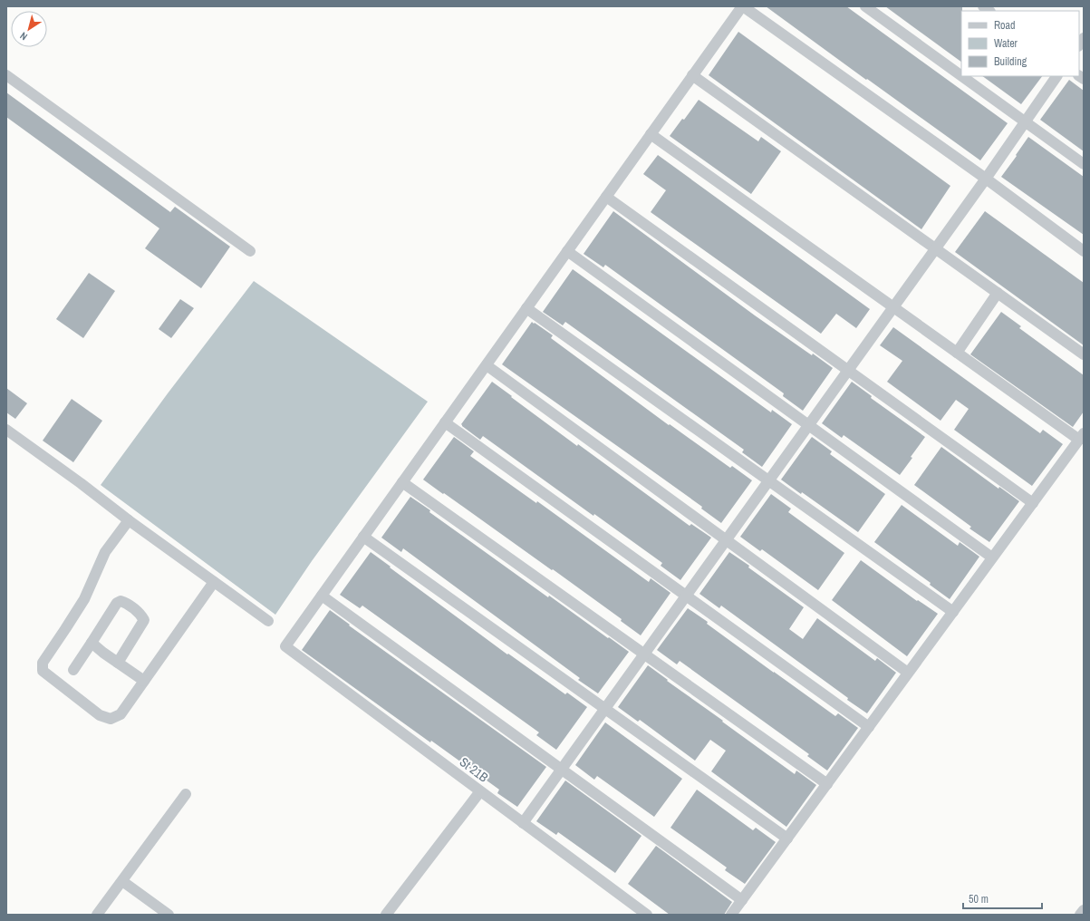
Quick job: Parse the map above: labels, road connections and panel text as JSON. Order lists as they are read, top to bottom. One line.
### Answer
{"streets":{"street":["St 21B"]},"legend":["Road","Water","Building"],"scale_bar":"50 m","north":"bottom left"}
